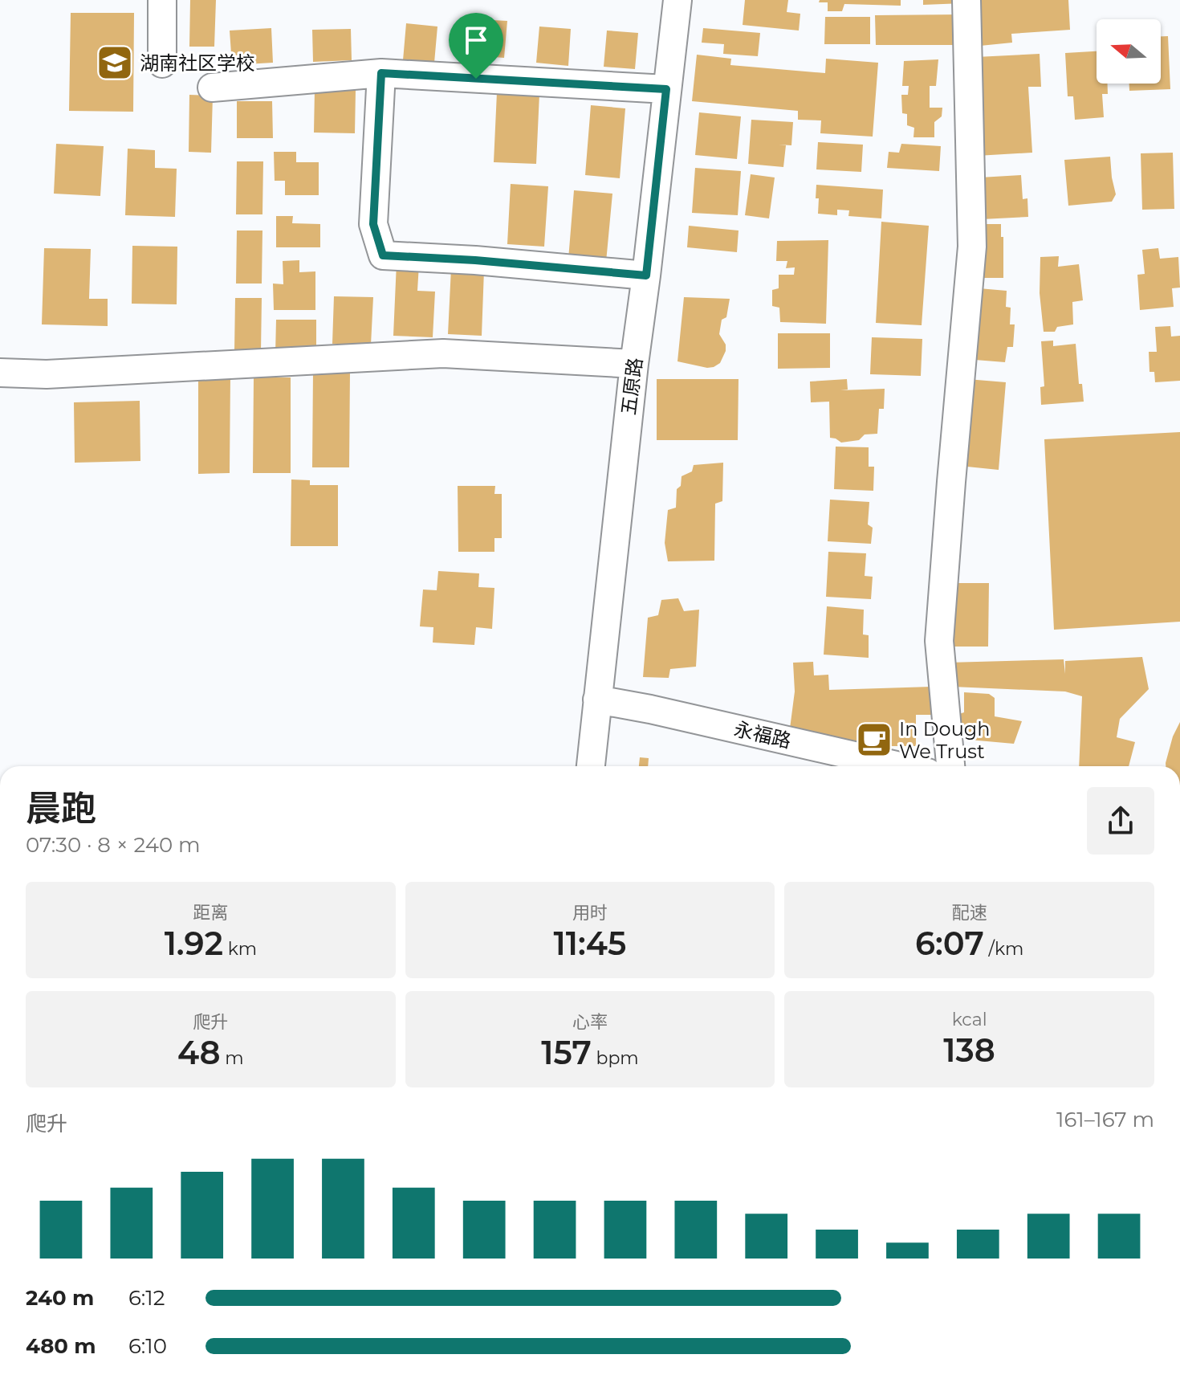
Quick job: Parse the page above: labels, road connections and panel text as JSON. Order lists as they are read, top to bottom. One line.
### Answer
{"streets":{"street":["五原路","永福路"]},"crossings":[["五原路","永福路"]],"places":{"school or university":["湖南社区学校"],"cafe":["In Dough We Trust"]},"north":"left","page":{"heading":["晨跑","07:30 · 8 × 240 m"],"stats":[["距离","1.92 km"],["用时","11:45"],["配速","6:07 /km"],["爬升","48 m"],["心率","157 bpm"],["kcal","138"]],"chart":["爬升","161–167 m"],"list":[{"name":"240 m","note":"6:12"},{"name":"480 m","note":"6:10"}]}}
